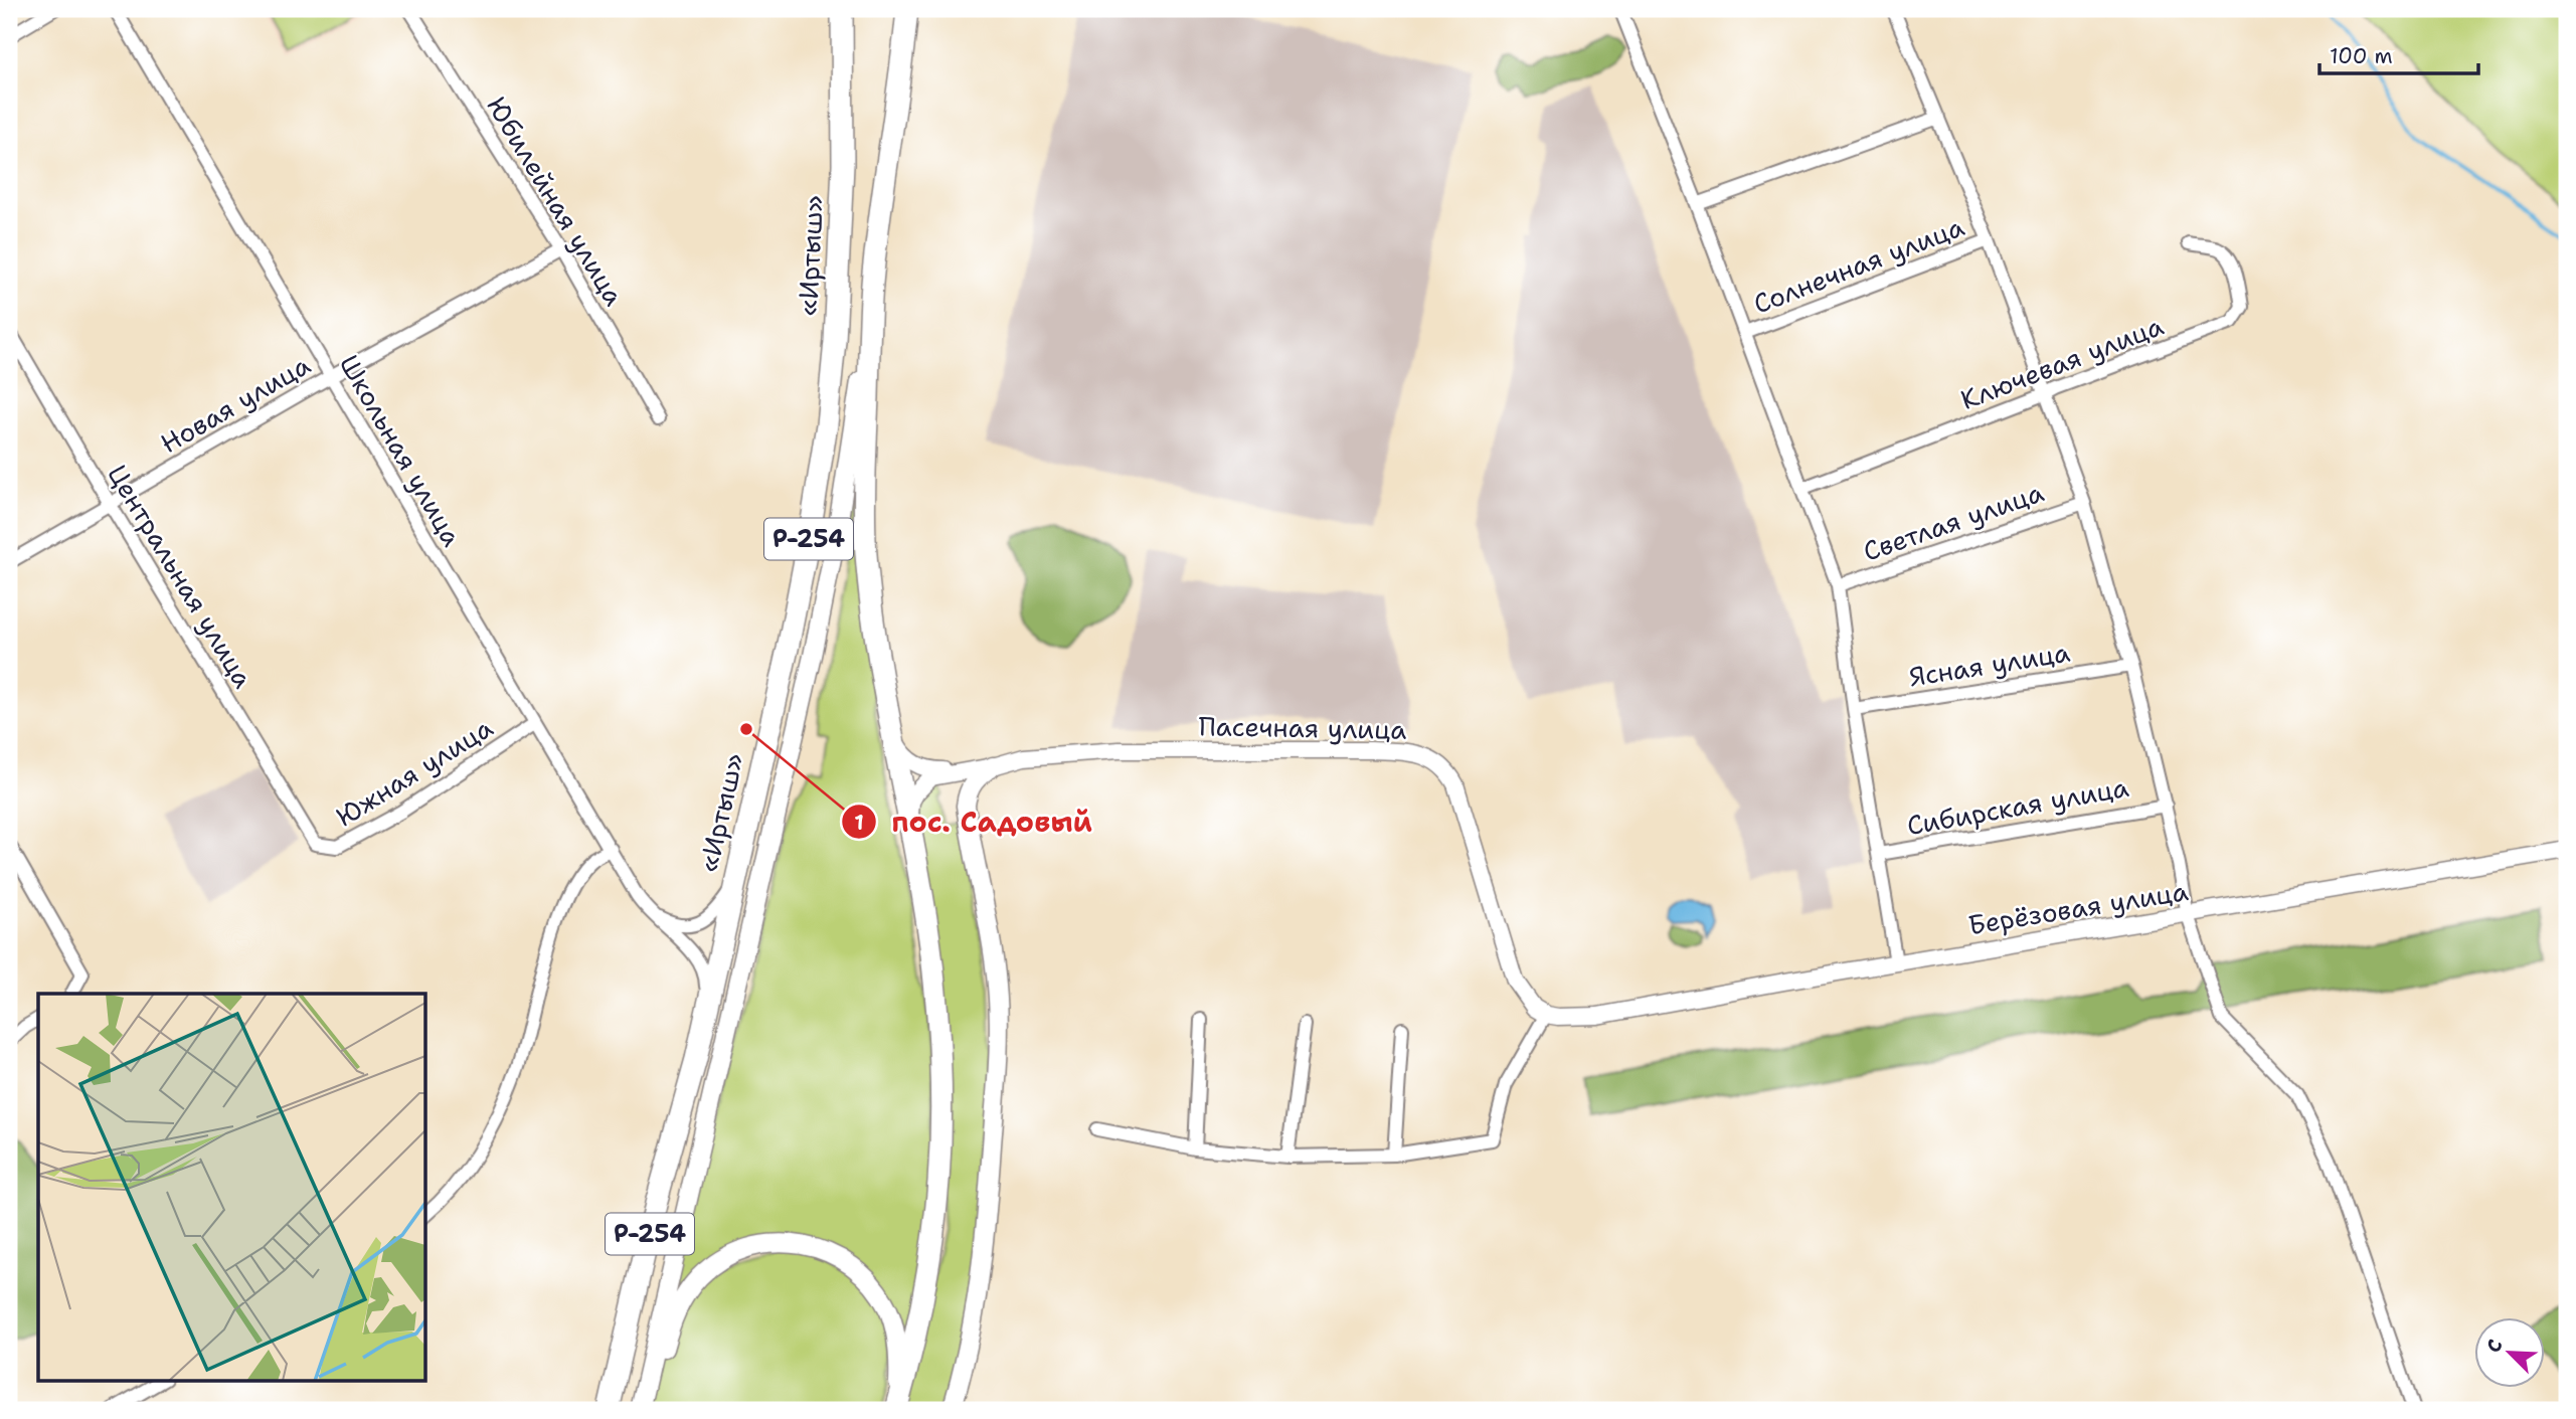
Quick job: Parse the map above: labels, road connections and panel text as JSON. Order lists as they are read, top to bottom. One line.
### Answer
{"streets":{"highway":["«Иртыш»","Р-254"],"main road":["Пасечная улица","Берёзовая улица"],"street":["Юбилейная улица","Солнечная улица","Ключевая улица","Новая улица","Школьная улица","Светлая улица","Центральная улица","Ясная улица","Южная улица","Сибирская улица"]},"crossings":[["Юбилейная улица","Новая улица"],["«Иртыш»","Школьная улица"],["Новая улица","Школьная улица"],["Новая улица","Центральная улица"],["Школьная улица","Южная улица"],["Центральная улица","Южная улица"],["Пасечная улица","Берёзовая улица"]],"places":["пос. Садовый"],"scale_bar":"100 m","north":"top left"}
